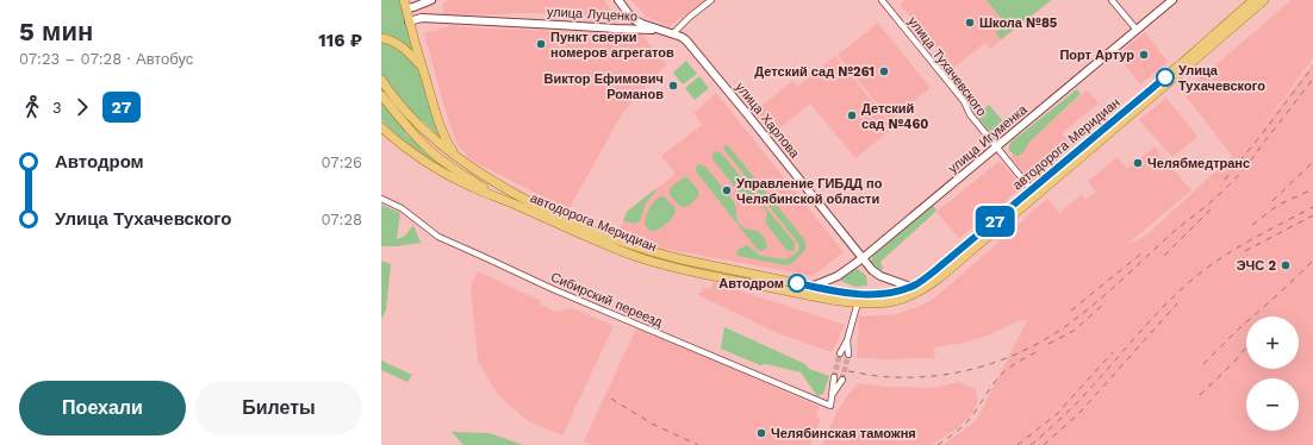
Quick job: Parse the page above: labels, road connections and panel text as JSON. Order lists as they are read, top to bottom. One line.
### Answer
{"streets":{"main road":["автодорога Меридиан"],"street":["улица Луценко","улица Тухачевского","улица Харлова","улица Игуменка","Сибирский переезд"]},"crossings":[["улица Луценко","улица Харлова"],["улица Тухачевского","улица Игуменка"],["улица Тухачевского","автодорога Меридиан"],["улица Харлова","улица Игуменка"],["улица Харлова","автодорога Меридиан"],["улица Игуменка","автодорога Меридиан"]],"places":["Школа №85","Пункт сверки номеров агрегатов","Порт Артур","Детский сад №261","Улица Тухачевского","Виктор Ефимович Романов","Детский сад №460","Челябмедтранс","Управление ГИБДД по Челябинской области","ЭЧС 2","Автодром","Челябинская таможня"],"lines":["bus line 27"],"page":{"heading":["5 мин","07:23 – 07:28 · Автобус","116 ₽"],"on_map":"27","legs":["3","27"],"list":[{"name":"Автодром","value":"07:26"},{"name":"Улица Тухачевского","value":"07:28"}],"map_buttons":["+","−"],"buttons":["Поехали","Билеты"]}}
